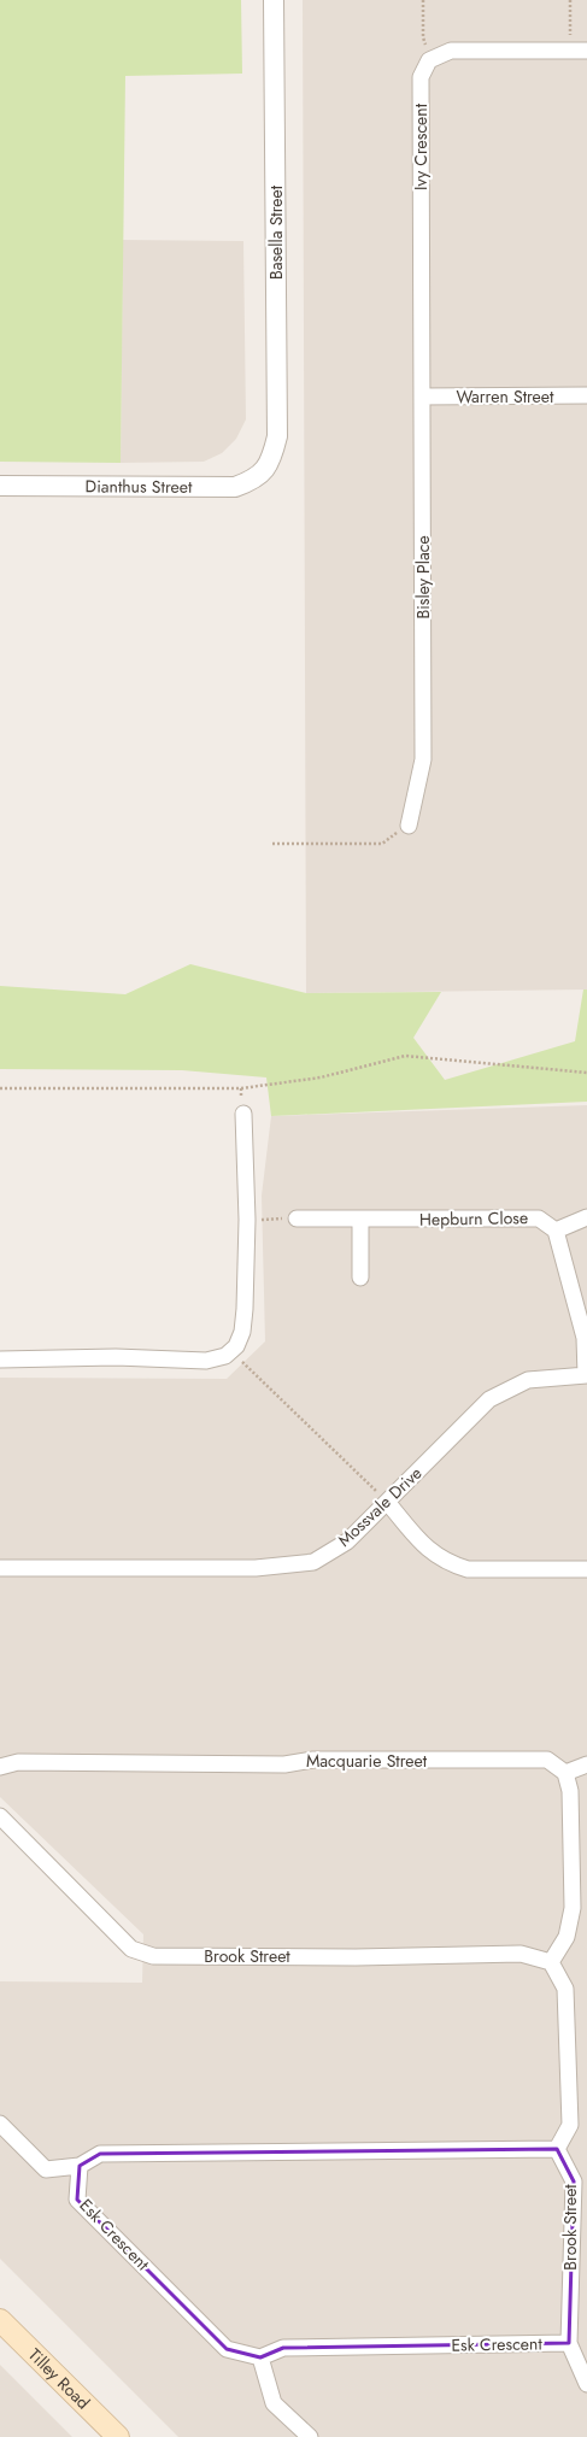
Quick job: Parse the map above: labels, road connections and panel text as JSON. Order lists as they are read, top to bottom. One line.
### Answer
{"streets":{"main road":["Tilley Road"],"street":["Ivy Crescent","Basella Street","Warren Street","Dianthus Street","Bisley Place","Hepburn Close","Mossvale Drive","Macquarie Street","Brook Street","Esk Crescent"]},"crossings":[["Ivy Crescent","Warren Street"],["Ivy Crescent","Bisley Place"],["Basella Street","Dianthus Street"],["Warren Street","Bisley Place"],["Brook Street","Esk Crescent"]]}
